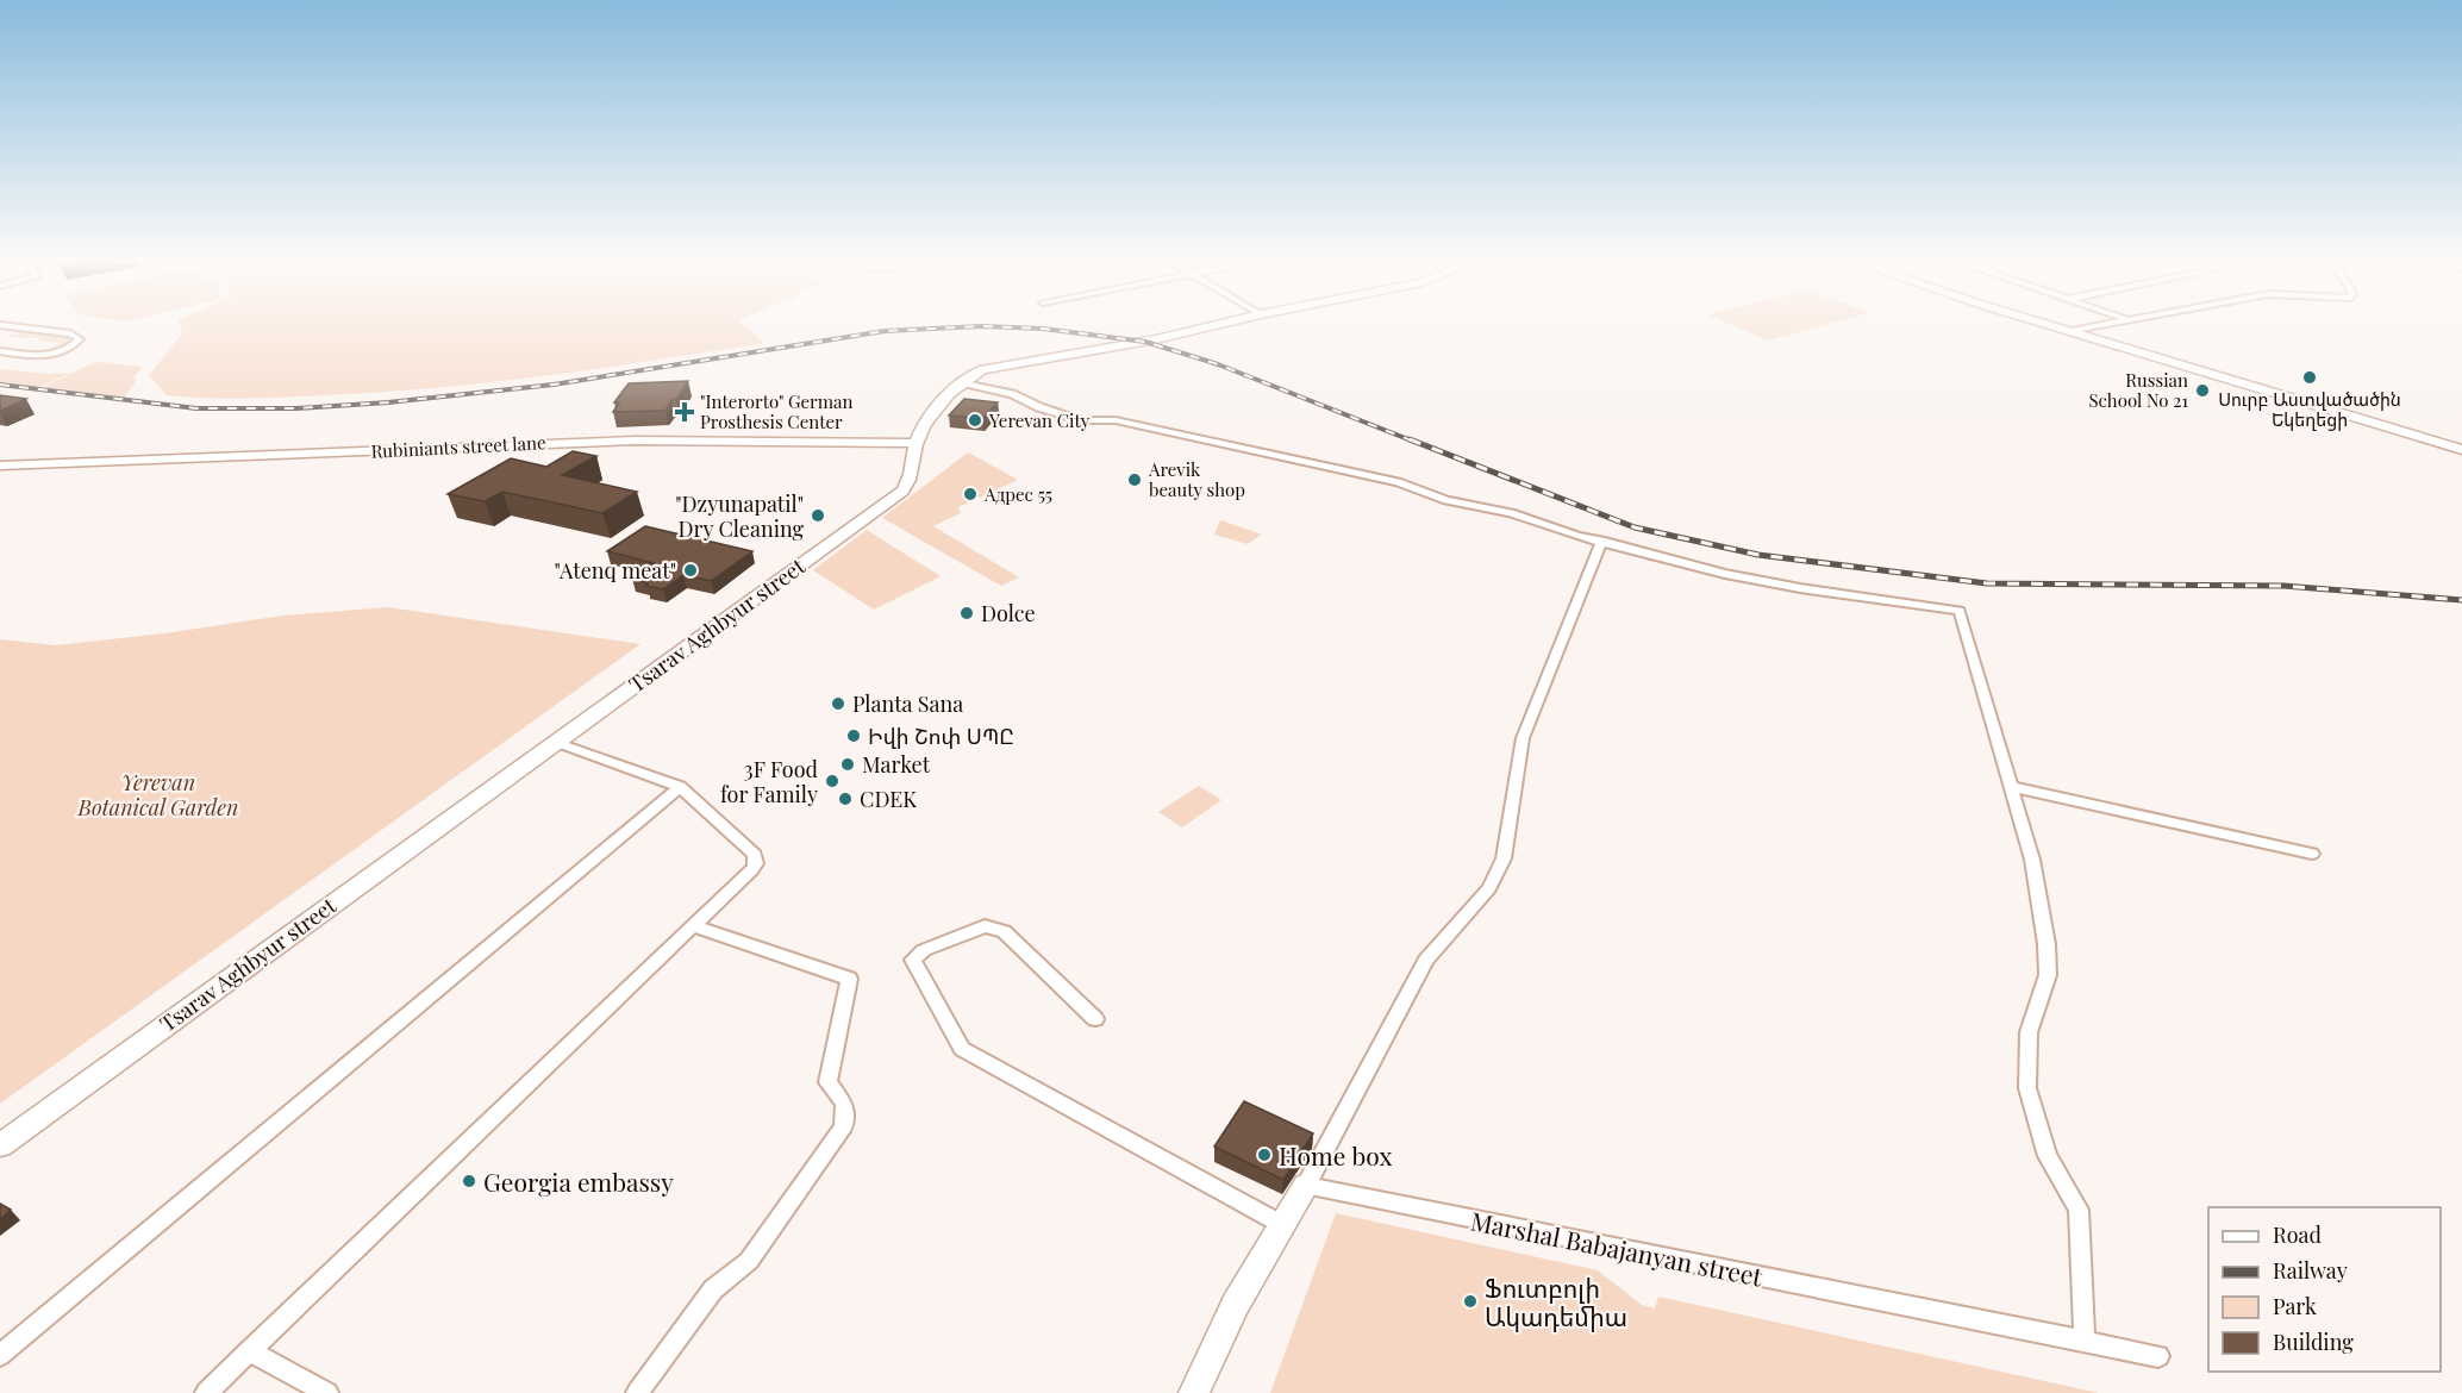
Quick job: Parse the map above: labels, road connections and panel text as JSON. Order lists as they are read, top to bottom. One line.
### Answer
{"streets":{"main road":["Rubiniants street lane","Tsarav Aghbyur street"],"street":["Marshal Babajanyan street"]},"crossings":[["Rubiniants street lane","Tsarav Aghbyur street"]],"parks":["Yerevan Botanical Garden"],"places":{"other":["Սուրբ Աստվածածին Եկեղեցի","Russian School No 21","Yerevan City","Arevik beauty shop","Адрес 55","\"Dzyunapatil\" Dry Cleaning","\"Atenq meat\"","Dolce","Planta Sana","Իվի Շոփ ՍՊԸ","Market","3F Food for Family","CDEK","Home box","Georgia embassy","Ֆուտբոլի Ակադեմիա"],"health":["\"Interorto\" German Prosthesis Center"]},"legend":["Road","Railway","Park","Building"]}
